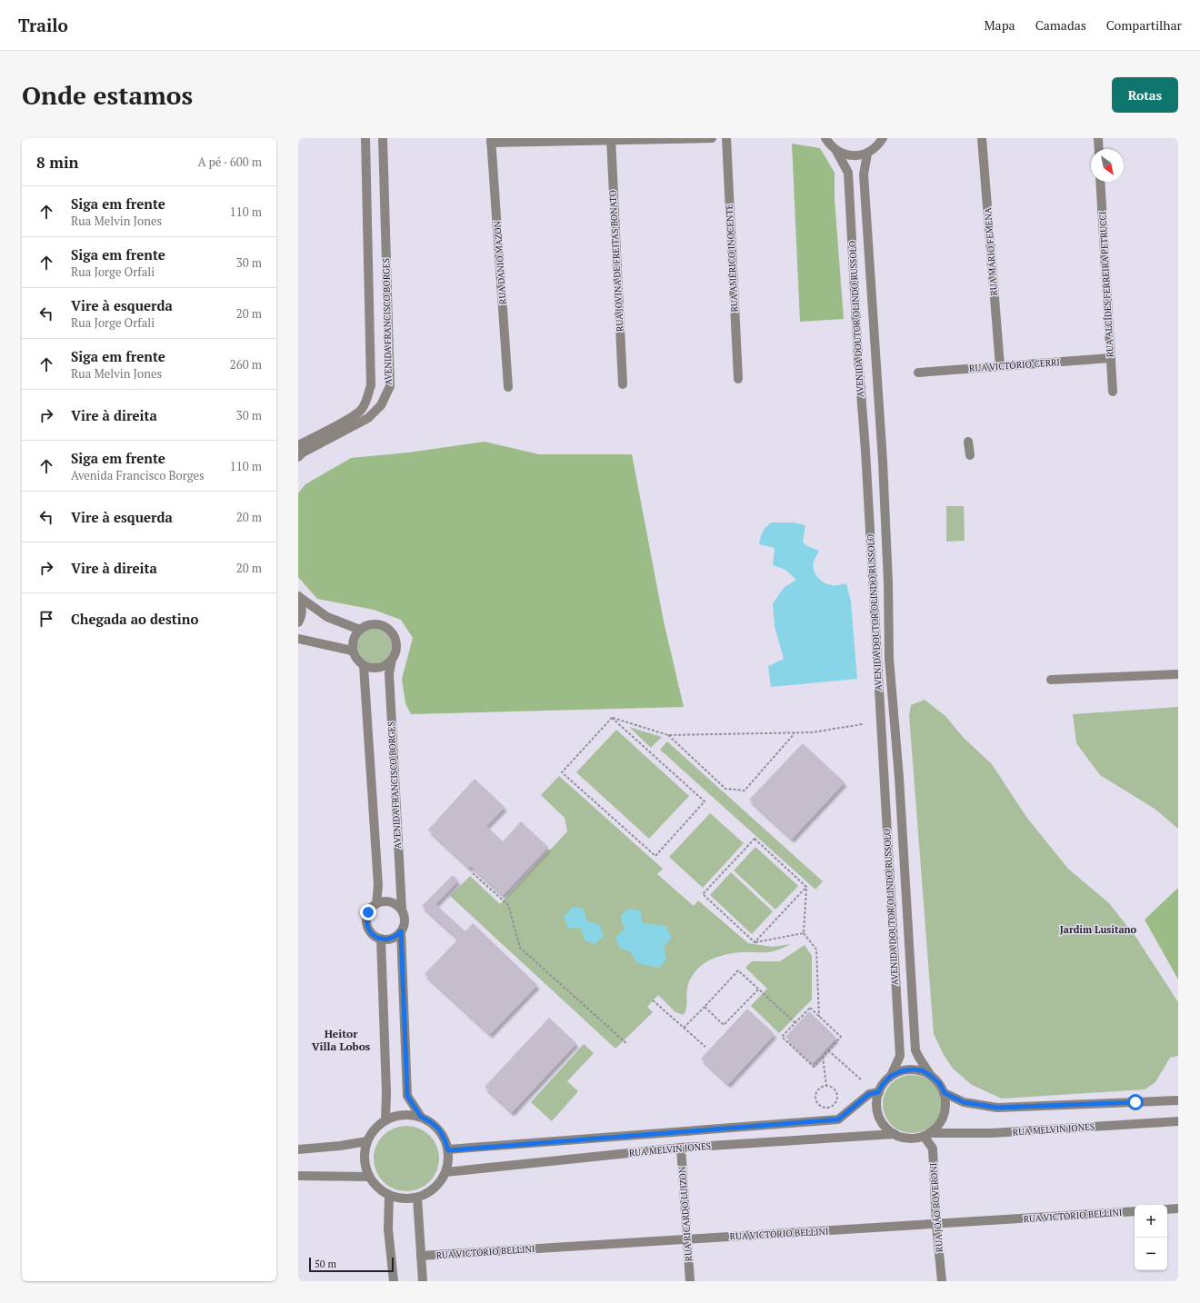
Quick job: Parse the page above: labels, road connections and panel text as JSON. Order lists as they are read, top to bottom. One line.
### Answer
{"streets":{"street":["RUA MÁRIO FEMENA","RUA AMÉRICO INOCENTE","RUA JOVINA DE FREITAS BONATO","RUA DANIO MAZON","RUA ALCÍDES FERREIRA PETRUCCI","AVENIDA DOUTOR OLINDO RUSSOLO","AVENIDA FRANCISCO BORGES","RUA VICTÓRIO CERRI","RUA MELVIN JONES","RUA JOÃO ROVERONI","RUA RICARDO LUIZON","RUA VICTÓRIO BELLINI"]},"crossings":[["RUA MÁRIO FEMENA","RUA VICTÓRIO CERRI"],["RUA ALCÍDES FERREIRA PETRUCCI","RUA VICTÓRIO CERRI"],["AVENIDA DOUTOR OLINDO RUSSOLO","RUA MELVIN JONES"],["AVENIDA DOUTOR OLINDO RUSSOLO","RUA JOÃO ROVERONI"],["RUA MELVIN JONES","RUA JOÃO ROVERONI"],["RUA MELVIN JONES","RUA RICARDO LUIZON"],["RUA JOÃO ROVERONI","RUA VICTÓRIO BELLINI"],["RUA RICARDO LUIZON","RUA VICTÓRIO BELLINI"]],"districts":["Jardim Lusitano","Heitor Villa Lobos"],"scale_bar":"50 m","north":"bottom right","page":{"header":"Trailo","nav":["Mapa","Camadas","Compartilhar"],"buttons":"Rotas","title":"Onde estamos","heading":["8 min","A pé · 600 m"],"list":[["Siga em frente","Rua Melvin Jones","110 m"],["Siga em frente","Rua Jorge Orfali","30 m"],["Vire à esquerda","Rua Jorge Orfali","20 m"],["Siga em frente","Rua Melvin Jones","260 m"],["Vire à direita","30 m"],["Siga em frente","Avenida Francisco Borges","110 m"],["Vire à esquerda","20 m"],["Vire à direita","20 m"],"Chegada ao destino"],"map_buttons":["+","−"],"scale":"50 m"}}
